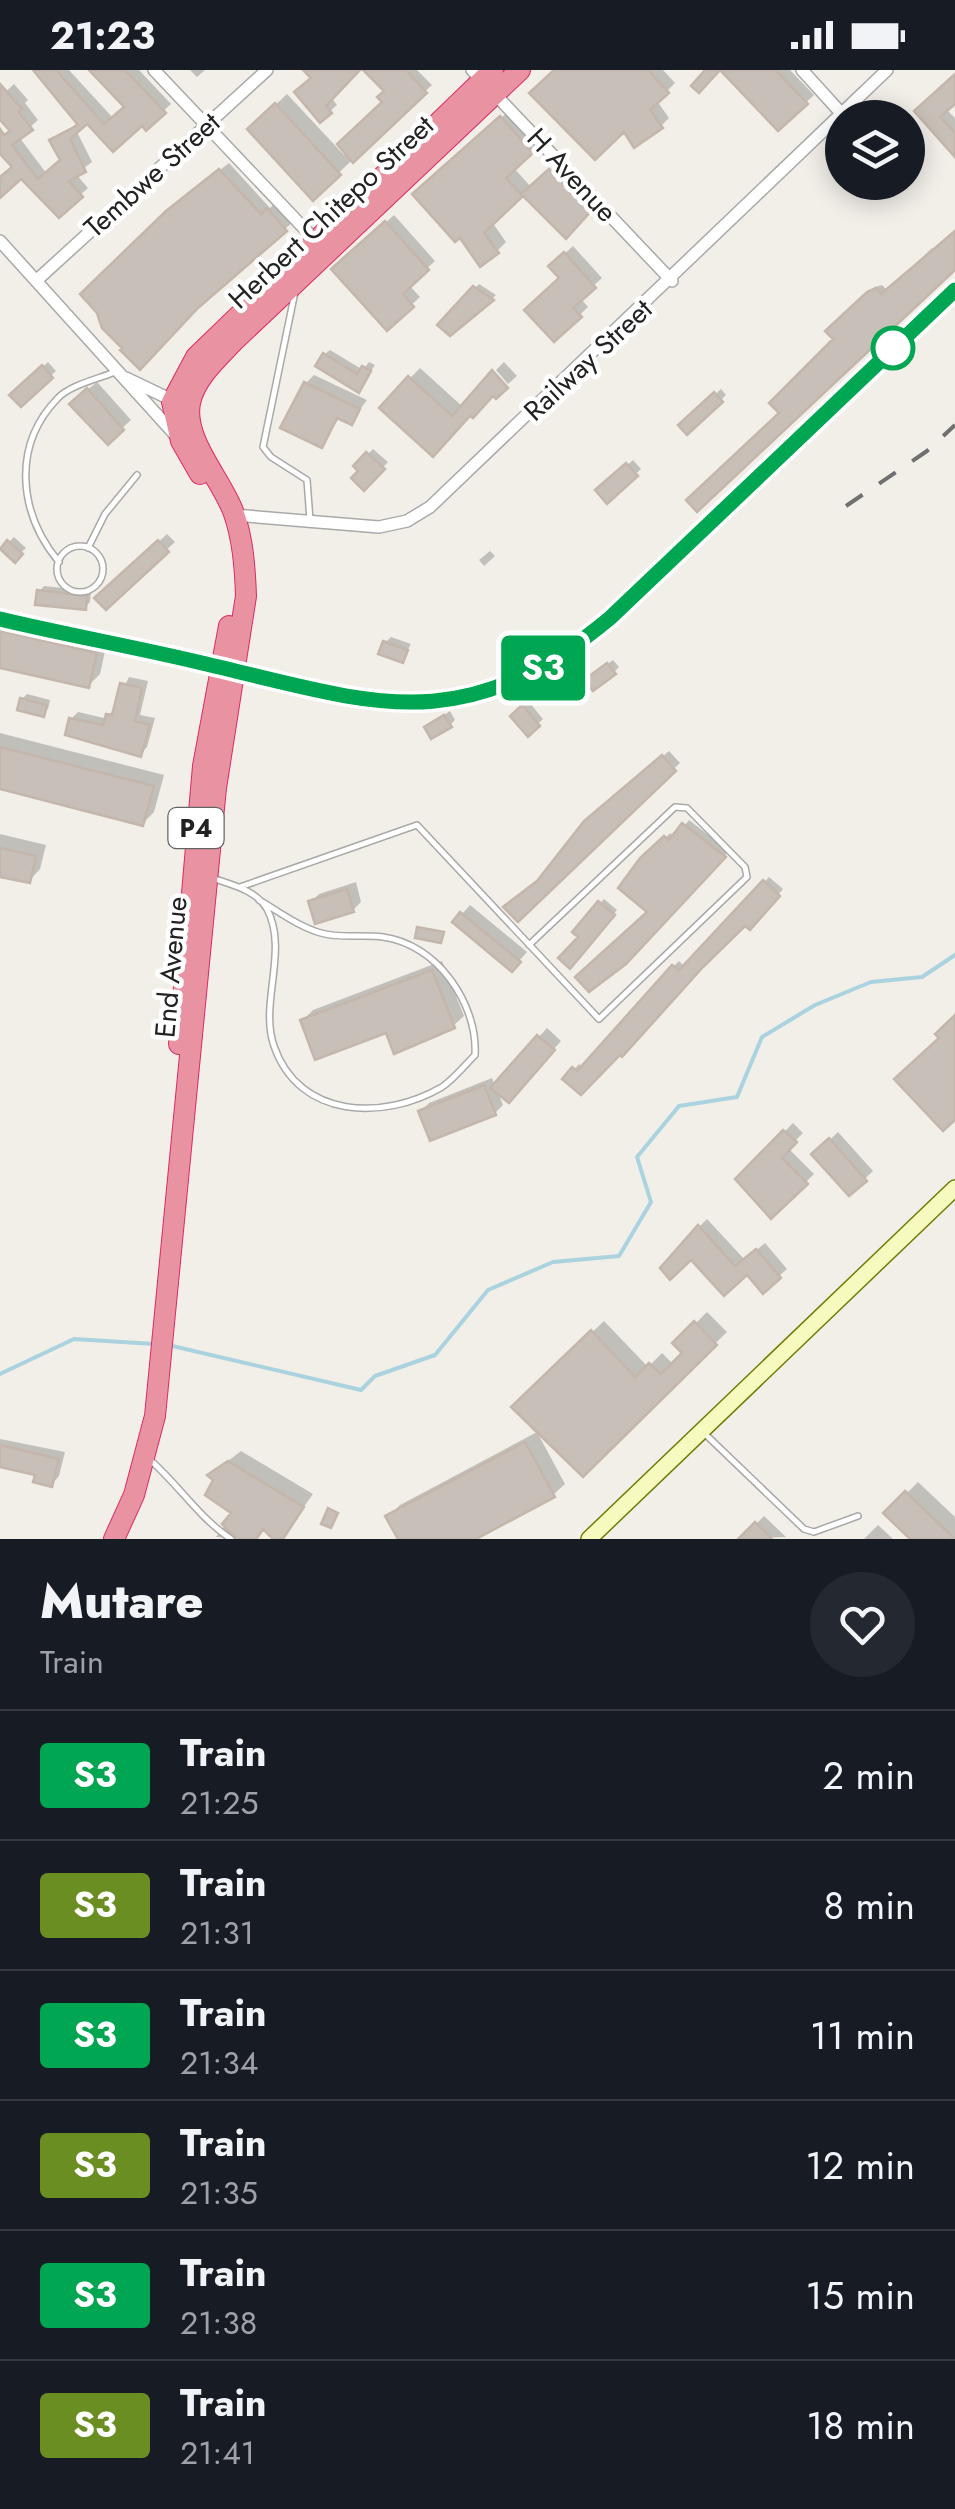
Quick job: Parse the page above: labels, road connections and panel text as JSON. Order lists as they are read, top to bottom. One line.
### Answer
{"streets":{"highway":["Herbert Chitepo Street","P4","End Avenue"],"street":["Tembwe Street","H Avenue","Railway Street"]},"crossings":[["Tembwe Street","End Avenue"],["H Avenue","Herbert Chitepo Street"],["H Avenue","Railway Street"],["Herbert Chitepo Street","End Avenue"],["Railway Street","End Avenue"]],"page":{"status":"21:23","on_map":"S3","heading":["Mutare","Train"],"list":[{"mark":"S3","name":"Train","note":"21:25","value":"2 min"},{"mark":"S3","name":"Train","note":"21:31","value":"8 min"},{"mark":"S3","name":"Train","note":"21:34","value":"11 min"},{"mark":"S3","name":"Train","note":"21:35","value":"12 min"},{"mark":"S3","name":"Train","note":"21:38","value":"15 min"},{"mark":"S3","name":"Train","note":"21:41","value":"18 min"}]}}
